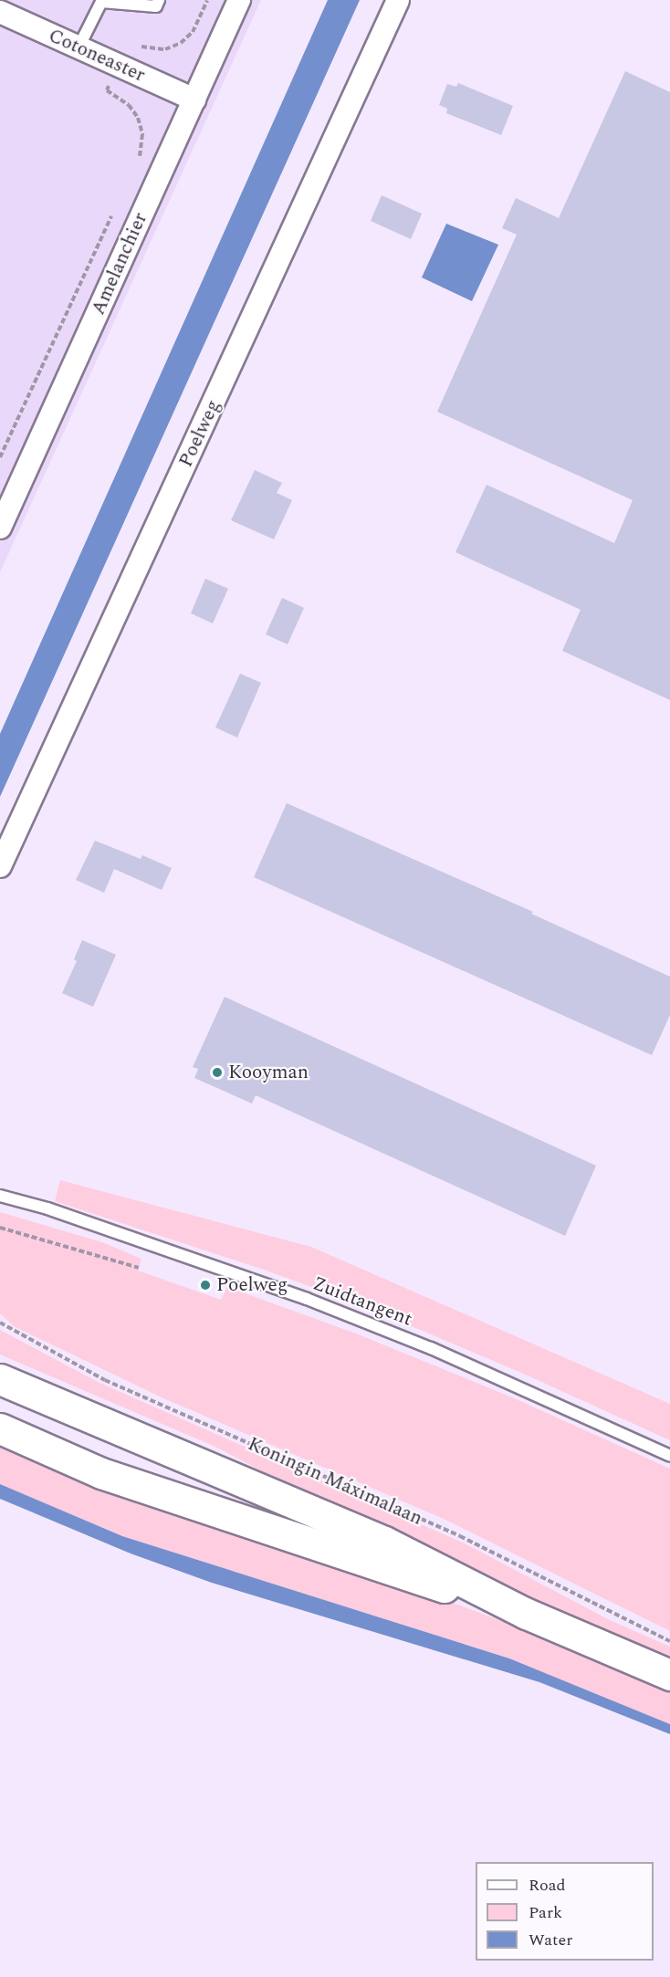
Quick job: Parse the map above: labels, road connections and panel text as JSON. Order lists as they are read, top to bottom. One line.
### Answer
{"streets":{"main road":["Koningin Máximalaan"],"street":["Cotoneaster","Amelanchier","Poelweg"],"lane":["Zuidtangent"]},"crossings":[["Cotoneaster","Amelanchier"]],"places":["Kooyman","Poelweg"],"legend":["Road","Park","Water"]}
